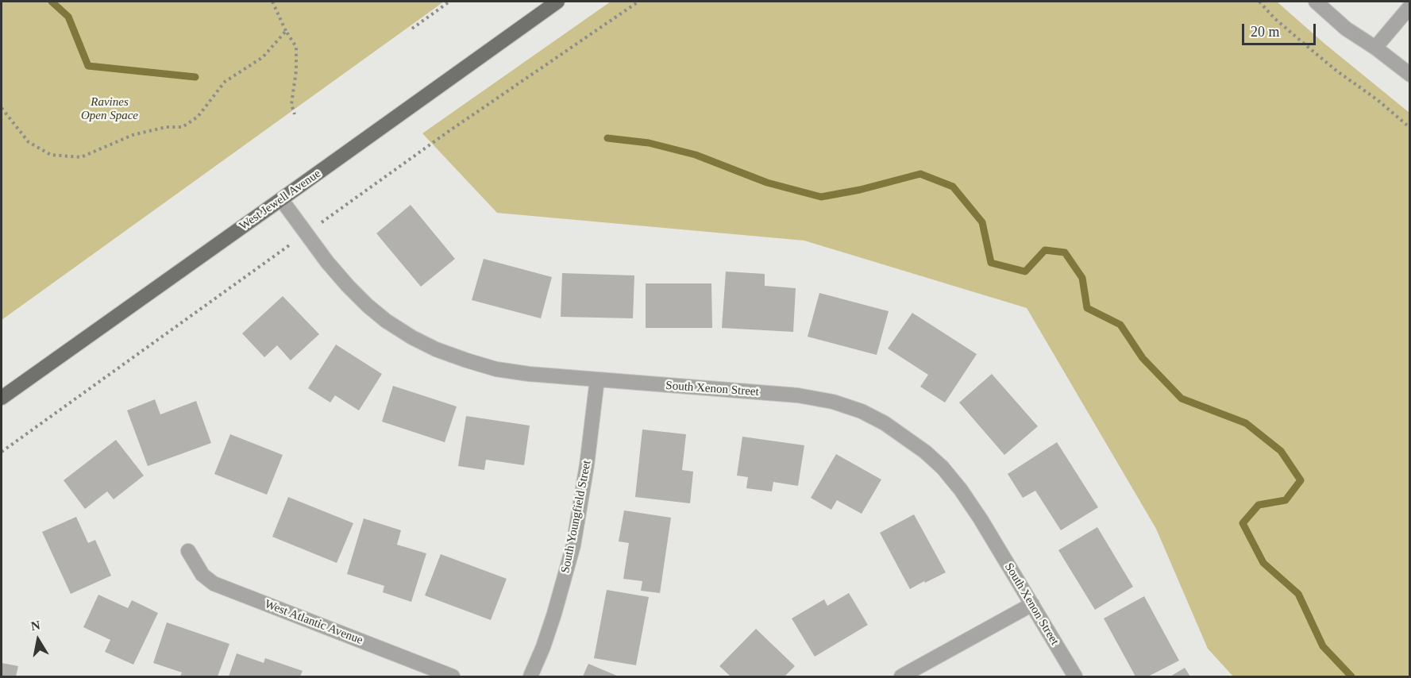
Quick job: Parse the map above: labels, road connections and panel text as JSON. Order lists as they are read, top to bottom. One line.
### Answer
{"streets":{"main road":["West Jewell Avenue"],"street":["South Xenon Street","South Youngfield Street","West Atlantic Avenue"]},"crossings":[["West Jewell Avenue","South Xenon Street"],["South Xenon Street","South Youngfield Street"]],"parks":["Ravines Open Space"],"scale_bar":"20 m","north":"top"}
